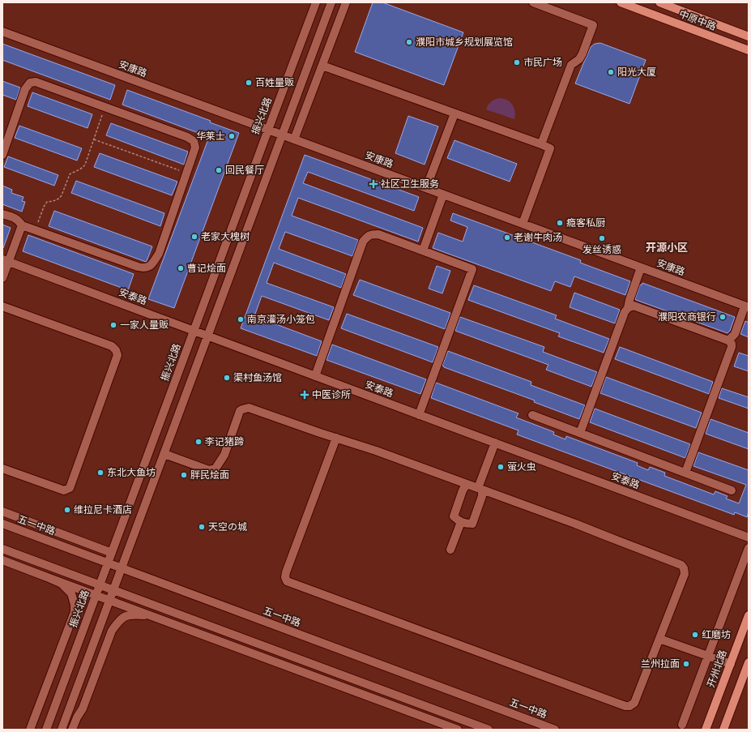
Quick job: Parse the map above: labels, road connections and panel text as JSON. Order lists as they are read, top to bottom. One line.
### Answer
{"streets":{"main road":["中原中路","开州北路"],"street":["安康路","振兴北路","安泰路","五一中路"]},"crossings":[["安康路","振兴北路"],["振兴北路","安泰路"],["振兴北路","五一中路"]],"districts":["开源小区"],"places":{"other":["濮阳市城乡规划展览馆","市民广场","阳光大厦","百姓量贩","华莱士","回民餐厅","瘾客私厨","老家大槐树","老谢牛肉汤","发丝诱惑","曹记烩面","濮阳农商银行","南京灌汤小笼包","一家人量贩","渠村鱼汤馆","李记猪蹄","萤火虫","东北大鱼坊","胖民烩面","维拉尼卡酒店","天空の城","红磨坊","兰州拉面"],"health":["社区卫生服务","中医诊所"]}}
